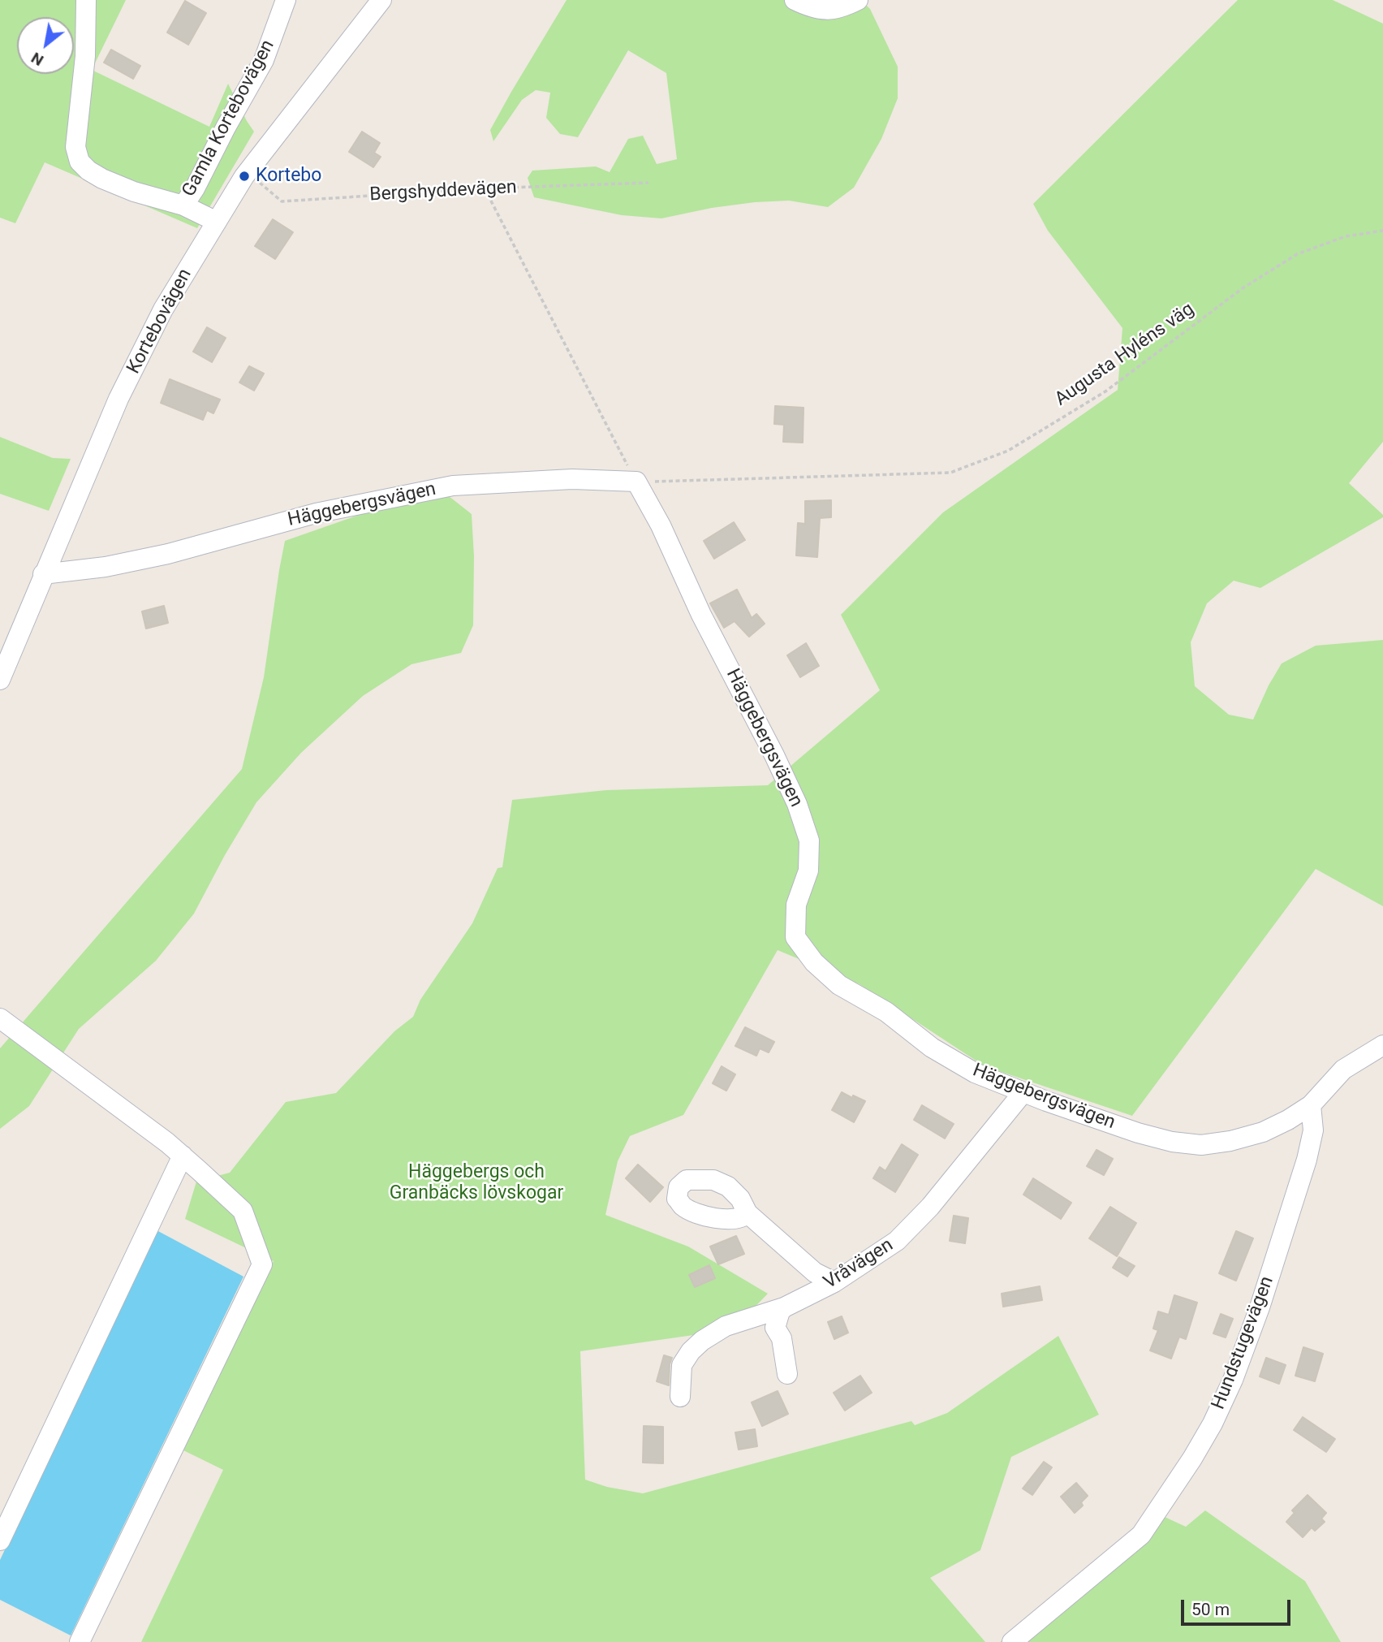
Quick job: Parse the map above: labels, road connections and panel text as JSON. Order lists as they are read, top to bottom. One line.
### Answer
{"streets":{"street":["Gamla Kortebovägen","Kortebovägen","Häggebergsvägen","Vråvägen","Hundstugevägen"],"path":["Bergshyddevägen","Augusta Hyléns väg"]},"crossings":[["Bergshyddevägen","Kortebovägen"],["Kortebovägen","Häggebergsvägen"],["Augusta Hyléns väg","Häggebergsvägen"],["Häggebergsvägen","Vråvägen"],["Häggebergsvägen","Hundstugevägen"]],"parks":["Häggebergs och Granbäcks lövskogar"],"places":["Kortebo"],"scale_bar":"50 m","north":"bottom left"}
